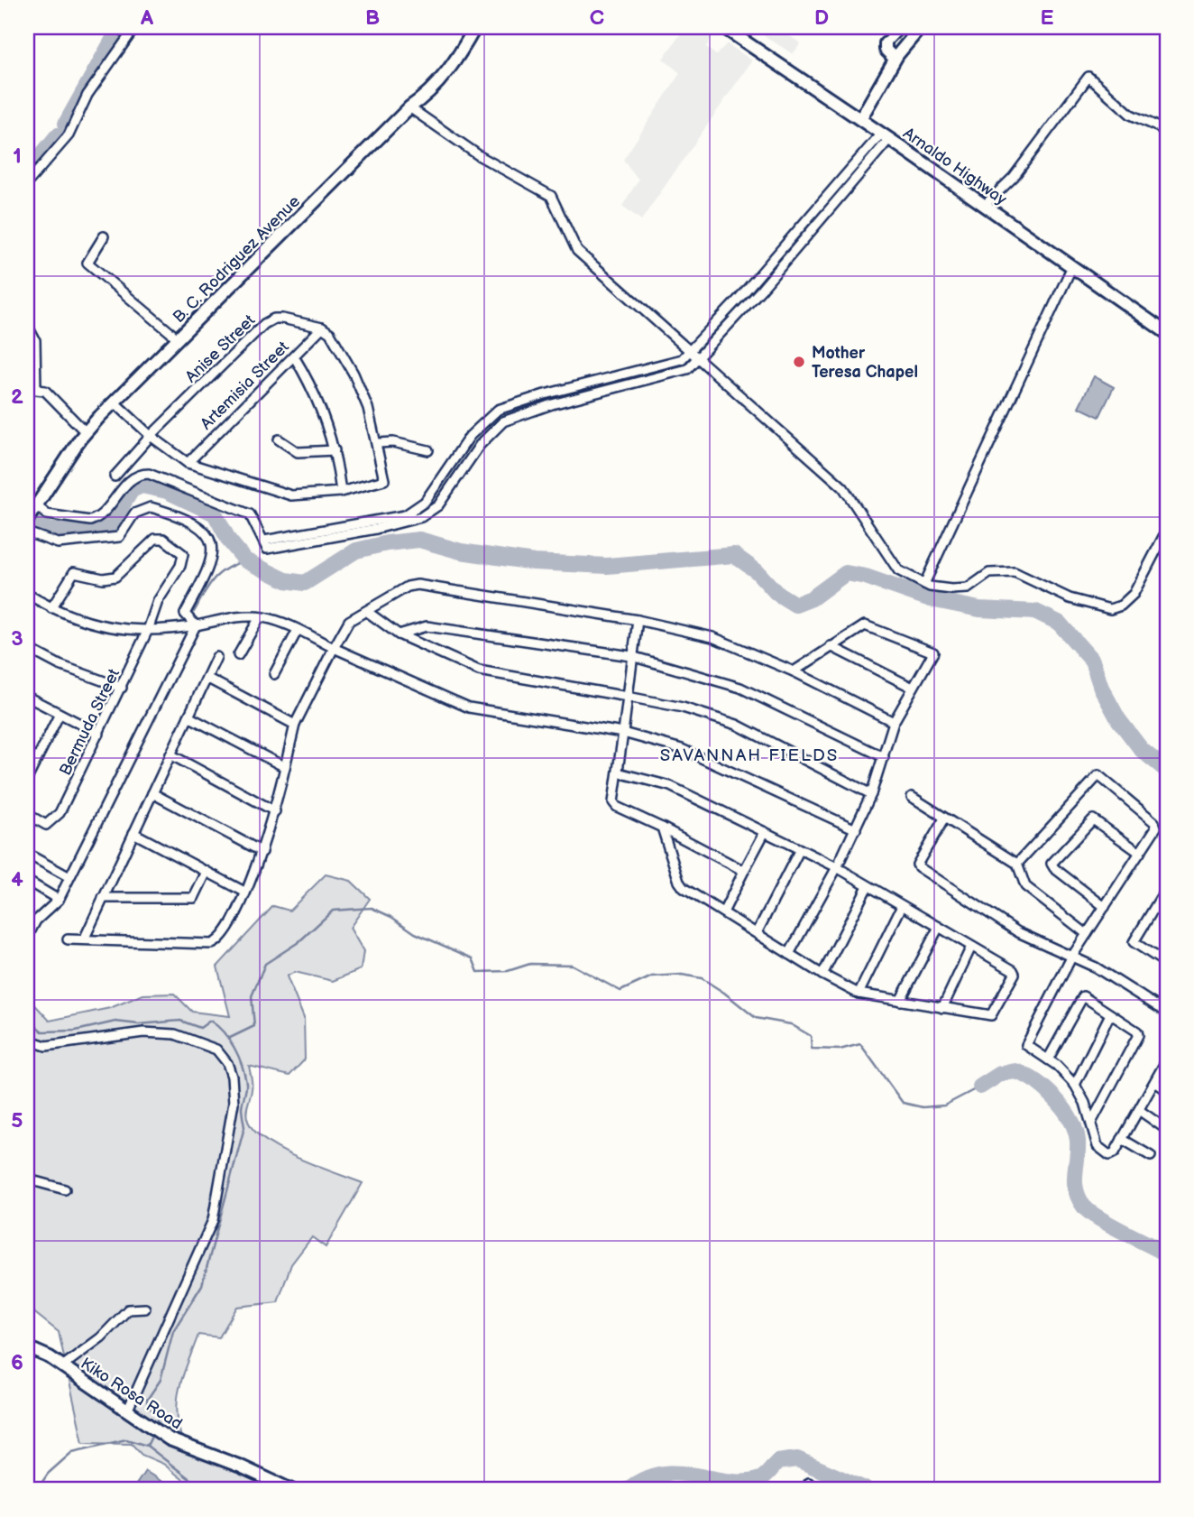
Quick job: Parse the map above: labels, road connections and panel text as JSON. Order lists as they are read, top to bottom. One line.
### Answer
{"streets":{"street":["Arnaldo Highway","B. C. Rodriguez Avenue","Anise Street","Artemisia Street","Bermuda Street","Kiko Rosa Road"]},"crossings":[["Anise Street","Artemisia Street"]],"districts":["SAVANNAH FIELDS"],"places":["Mother Teresa Chapel"],"grid":{"columns":["A","B","C","D","E"],"rows":["1","2","3","4","5","6"]}}
